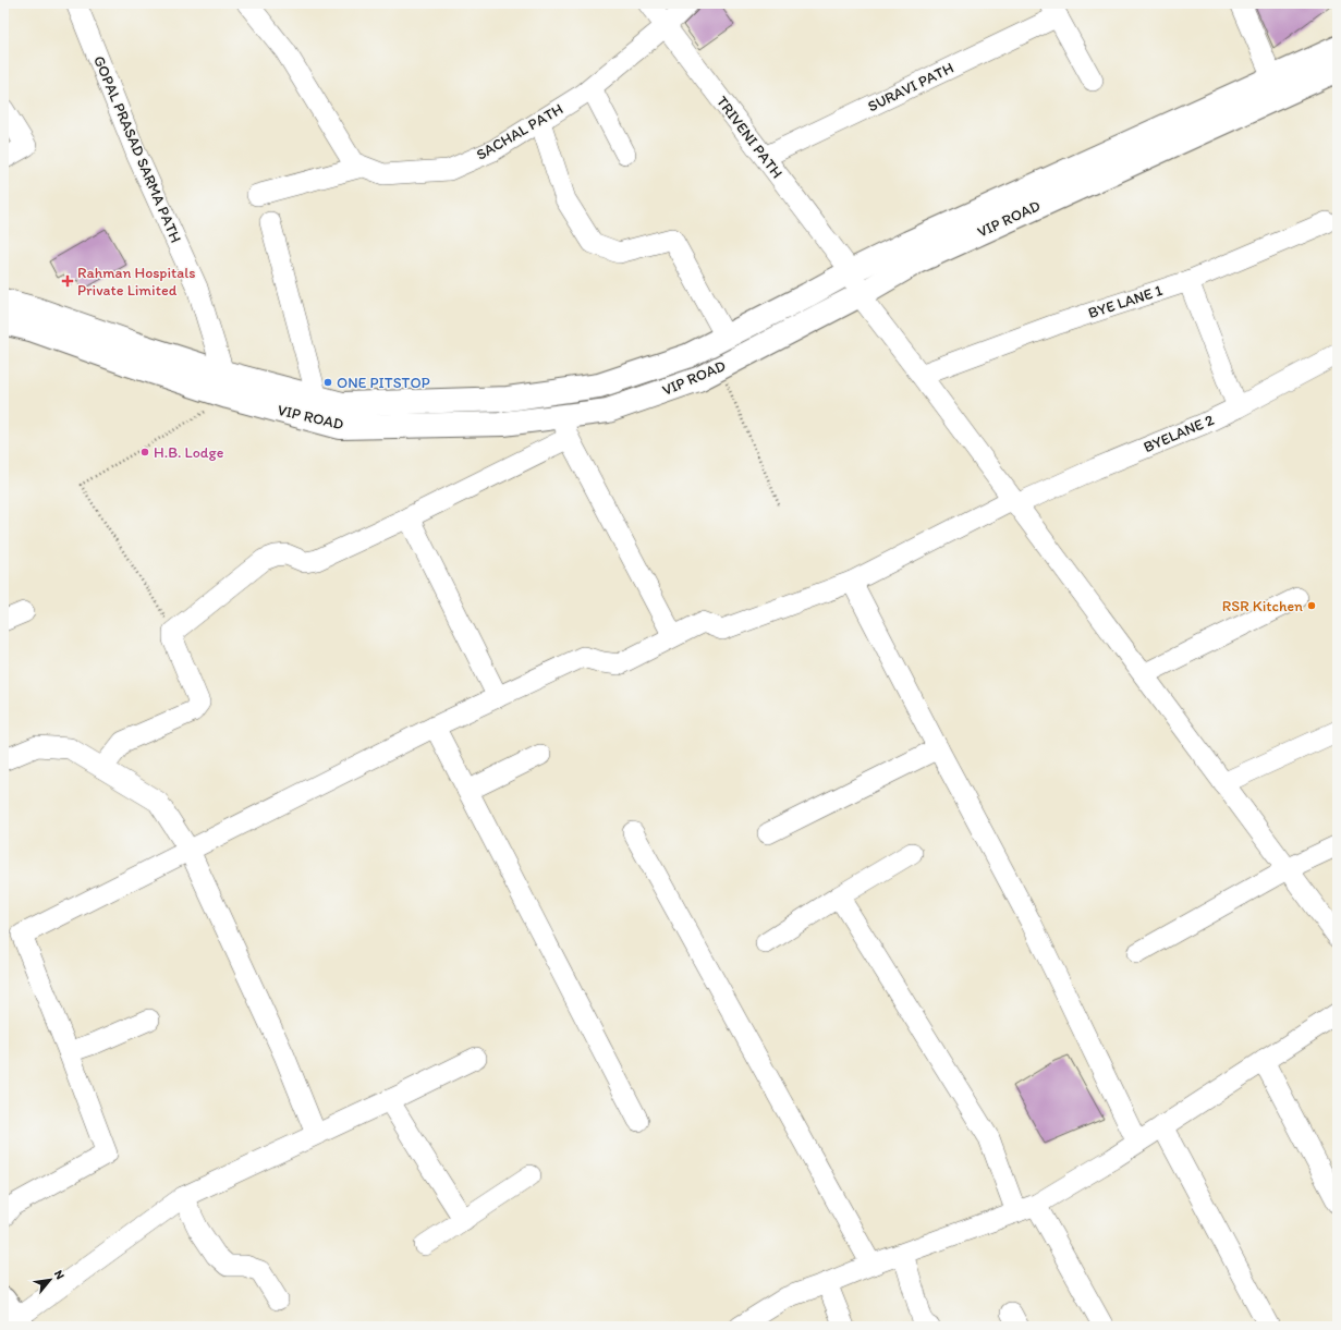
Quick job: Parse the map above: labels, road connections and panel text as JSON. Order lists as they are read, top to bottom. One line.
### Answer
{"streets":{"main road":["VIP ROAD"],"street":["SURAVI PATH","SACHAL PATH","TRIVENI PATH","GOPAL PRASAD SARMA PATH","BYE LANE 1","BYELANE 2"]},"crossings":[["SURAVI PATH","TRIVENI PATH"],["SACHAL PATH","TRIVENI PATH"],["TRIVENI PATH","VIP ROAD"],["TRIVENI PATH","BYE LANE 1"],["TRIVENI PATH","BYELANE 2"],["GOPAL PRASAD SARMA PATH","VIP ROAD"]],"places":{"health":["Rahman Hospitals Private Limited"],"other":["ONE PITSTOP","H.B. Lodge","RSR Kitchen"]},"north":"top right"}
